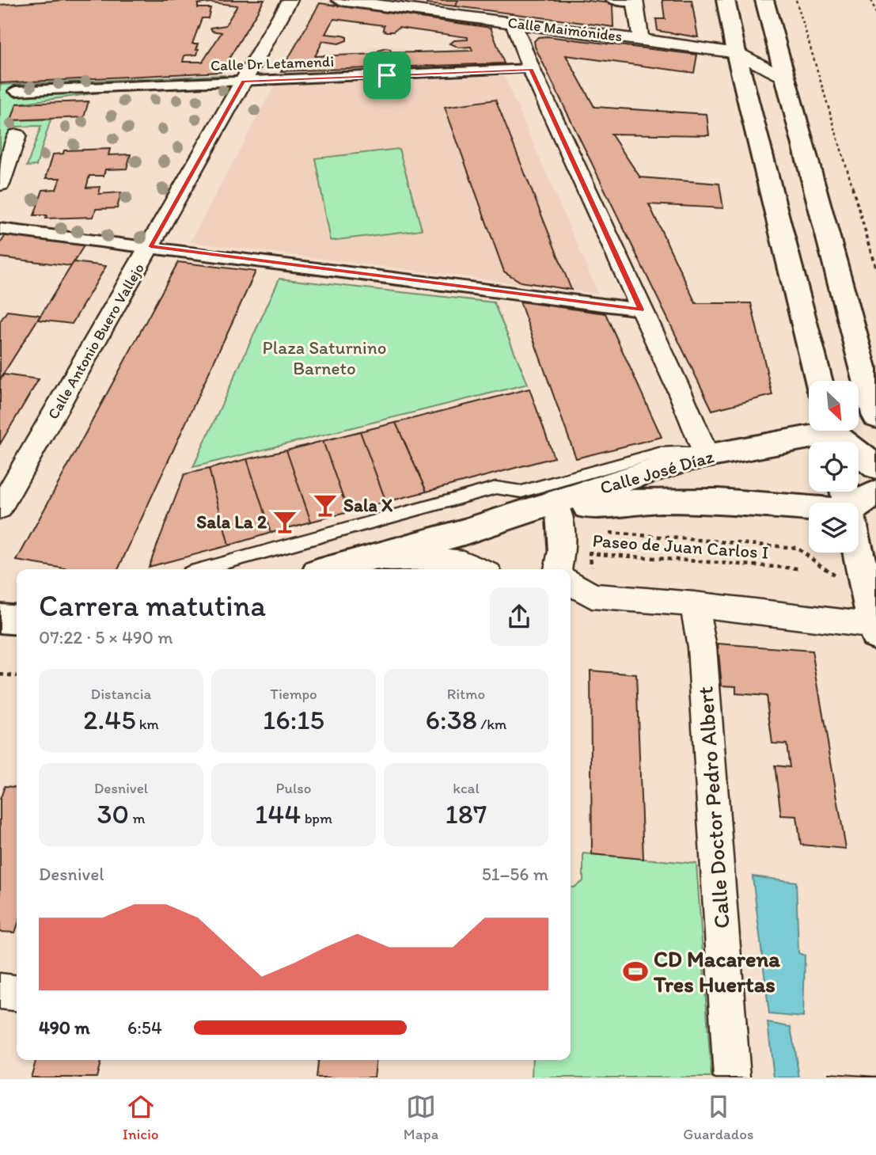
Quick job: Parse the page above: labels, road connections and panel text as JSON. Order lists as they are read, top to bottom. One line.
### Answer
{"streets":{"main road":["Calle José Díaz"],"street":["Calle Maimónides","Calle Dr Letamendi","Calle Antonio Buero Vallejo","Calle Doctor Pedro Albert"],"path":["Paseo de Juan Carlos I"]},"crossings":[["Calle Dr Letamendi","Calle Antonio Buero Vallejo"]],"parks":["Plaza Saturnino Barneto"],"places":{"bar":["Sala X","Sala La 2"],"sports":["CD Macarena Tres Huertas"]},"north":"bottom right","page":{"heading":["Carrera matutina","07:22 · 5 × 490 m"],"stats":[["Distancia","2.45 km"],["Tiempo","16:15"],["Ritmo","6:38 /km"],["Desnivel","30 m"],["Pulso","144 bpm"],["kcal","187"]],"chart":["Desnivel","51–56 m"],"list":[{"name":"490 m","note":"6:54"}],"tabs":["Inicio","Mapa","Guardados"]}}
